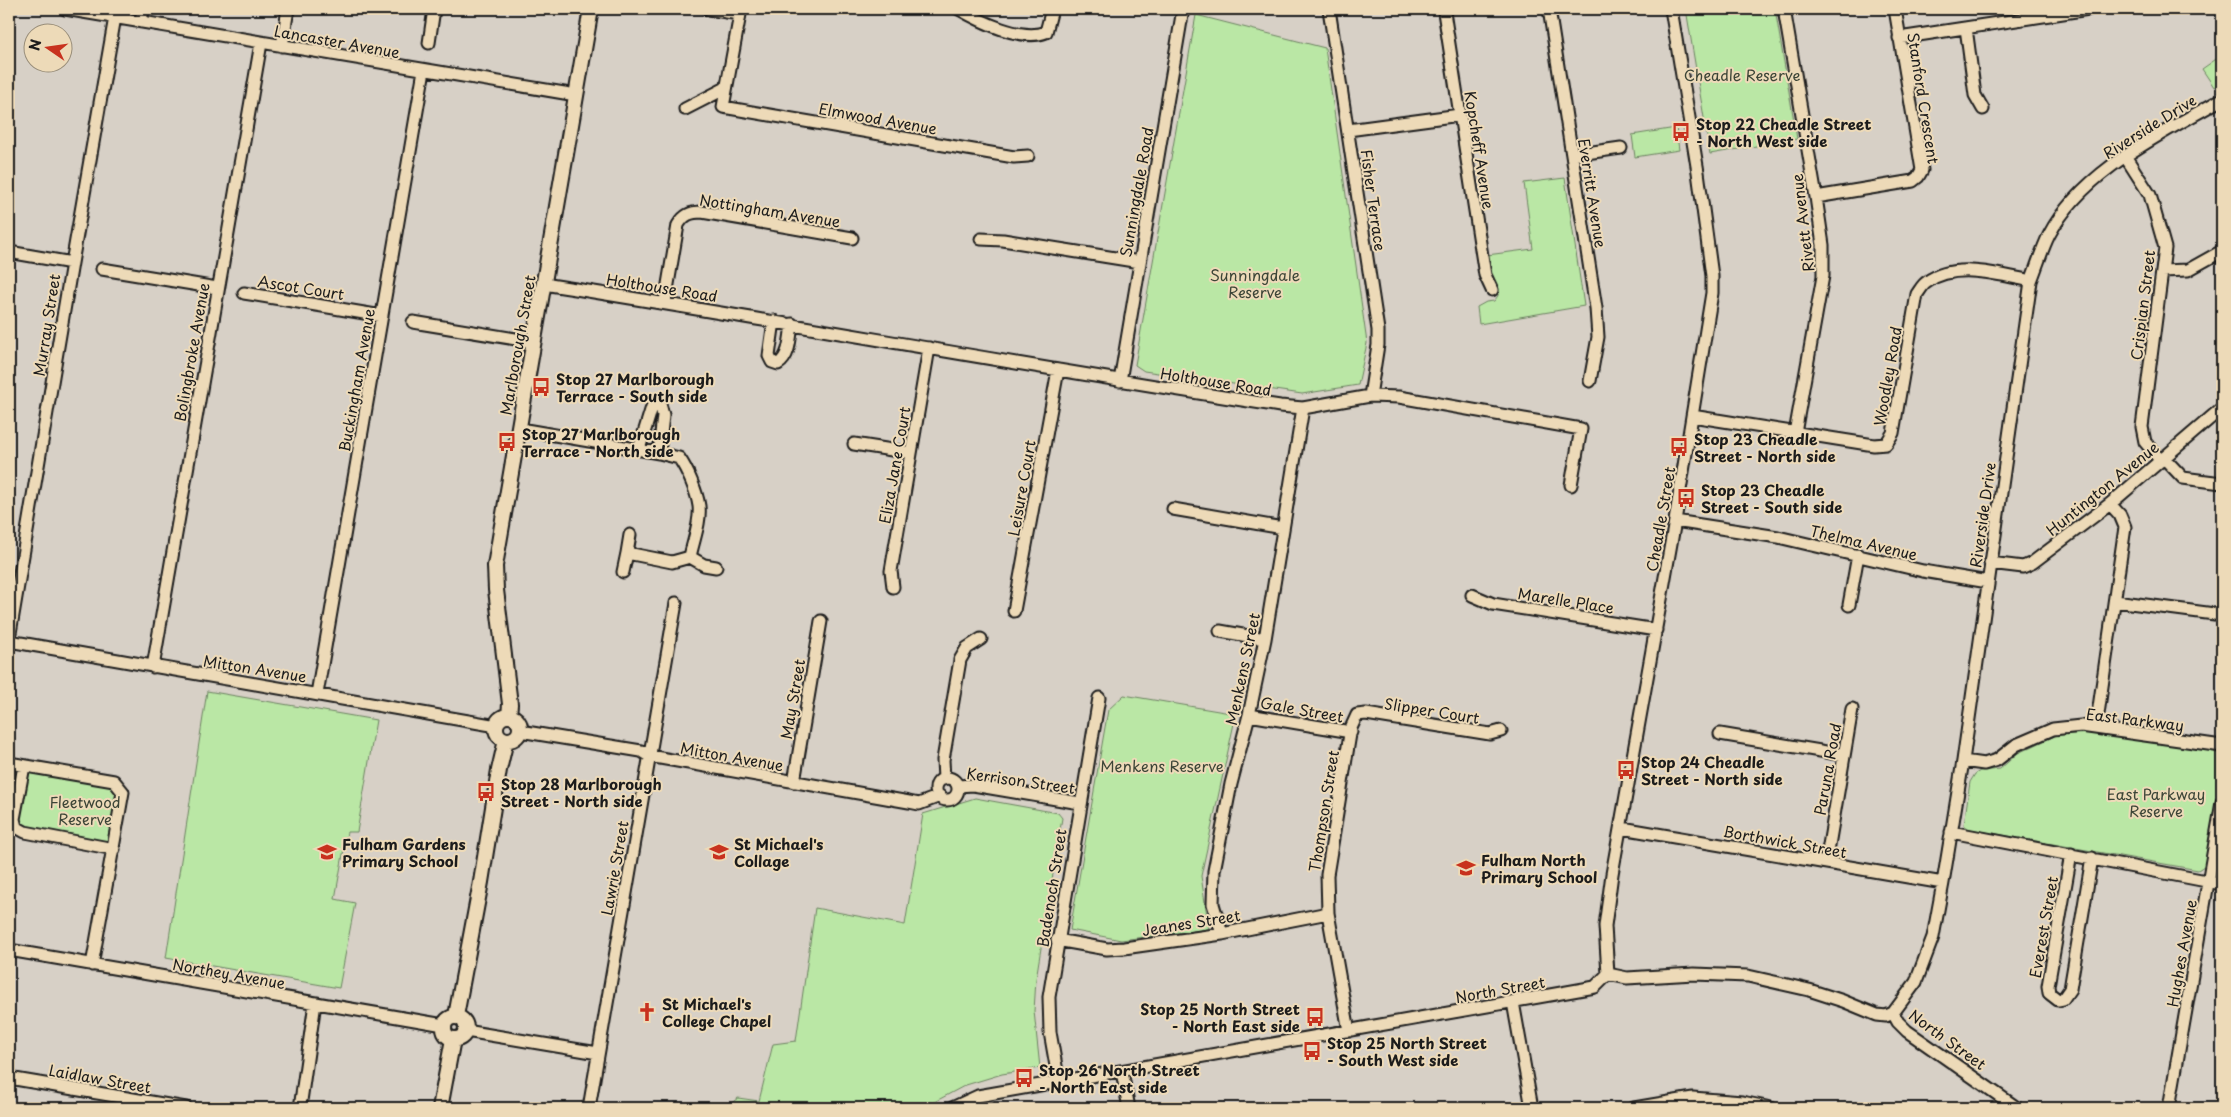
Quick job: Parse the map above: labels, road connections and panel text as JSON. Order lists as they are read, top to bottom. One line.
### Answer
{"streets":{"street":["Lancaster Avenue","Stanford Crescent","Elmwood Avenue","Riverside Drive","Kopcheff Avenue","Sunningdale Road","Everritt Avenue","Fisher Terrace","Nottingham Avenue","Rivett Avenue","Ascot Court","Holthouse Road","Crispian Street","Murray Street","Marlborough Street","Bolingbroke Avenue","Woodley Road","Buckingham Avenue","Eliza Jane Court","Leisure Court","Huntington Avenue","Cheadle Street","Thelma Avenue","Marelle Place","Mitton Avenue","Menkens Street","May Street","Gale Street","Slipper Court","East Parkway","Paruna Road","Kerrison Street","Thompson Street","Borthwick Street","Lawrie Street","Badenoch Street","Jeanes Street","Everest Street","Hughes Avenue","Northey Avenue","North Street","Laidlaw Street"]},"crossings":[["Lancaster Avenue","Murray Street"],["Lancaster Avenue","Marlborough Street"],["Lancaster Avenue","Bolingbroke Avenue"],["Lancaster Avenue","Buckingham Avenue"],["Stanford Crescent","Rivett Avenue"],["Riverside Drive","Crispian Street"],["Riverside Drive","Woodley Road"],["Riverside Drive","Huntington Avenue"],["Riverside Drive","Thelma Avenue"],["Riverside Drive","East Parkway"],["Riverside Drive","Borthwick Street"],["Riverside Drive","North Street"],["Sunningdale Road","Holthouse Road"],["Fisher Terrace","Holthouse Road"],["Nottingham Avenue","Holthouse Road"],["Rivett Avenue","Woodley Road"],["Ascot Court","Buckingham Avenue"],["Holthouse Road","Marlborough Street"],["Holthouse Road","Eliza Jane Court"],["Holthouse Road","Leisure Court"],["Holthouse Road","Menkens Street"],["Crispian Street","Huntington Avenue"],["Murray Street","Mitton Avenue"],["Marlborough Street","Mitton Avenue"],["Bolingbroke Avenue","Mitton Avenue"],["Woodley Road","Cheadle Street"],["Buckingham Avenue","Mitton Avenue"],["Cheadle Street","Thelma Avenue"],["Cheadle Street","Marelle Place"],["Cheadle Street","Borthwick Street"],["Cheadle Street","North Street"],["Mitton Avenue","May Street"],["Mitton Avenue","Kerrison Street"],["Mitton Avenue","Lawrie Street"],["Menkens Street","Gale Street"],["Menkens Street","Jeanes Street"],["Gale Street","Thompson Street"],["Slipper Court","Thompson Street"],["Paruna Road","Borthwick Street"],["Kerrison Street","Badenoch Street"],["Thompson Street","Jeanes Street"],["Thompson Street","North Street"],["Badenoch Street","Jeanes Street"],["Badenoch Street","North Street"]],"parks":["Cheadle Reserve","Sunningdale Reserve","Menkens Reserve","East Parkway Reserve","Fleetwood Reserve"],"places":{"bus stop":["Stop 22 Cheadle Street - North West side","Stop 27 Marlborough Terrace - South side","Stop 27 Marlborough Terrace - North side","Stop 23 Cheadle Street - North side","Stop 23 Cheadle Street - South side","Stop 24 Cheadle Street - North side","Stop 28 Marlborough Street - North side","Stop 25 North Street - North East side","Stop 25 North Street - South West side","Stop 26 North Street - North East side"],"school or university":["Fulham Gardens Primary School","St Michael's Collage","Fulham North Primary School"],"church":["St Michael's College Chapel"]},"north":"left"}
